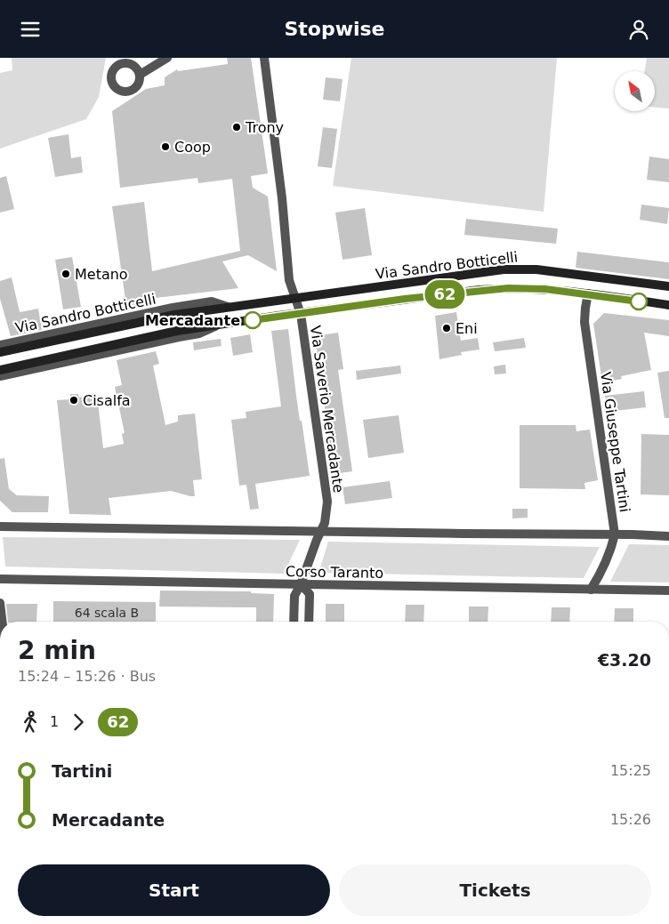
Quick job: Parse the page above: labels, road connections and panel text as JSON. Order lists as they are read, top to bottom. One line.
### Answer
{"streets":{"main road":["Via Sandro Botticelli"],"street":["Via Saverio Mercadante","Via Giuseppe Tartini","Corso Taranto"]},"crossings":[["Via Sandro Botticelli","Via Saverio Mercadante"],["Via Sandro Botticelli","Via Giuseppe Tartini"],["Via Saverio Mercadante","Corso Taranto"],["Via Giuseppe Tartini","Corso Taranto"]],"places":["Trony","Coop","Metano","Mercadante","Eni","Cisalfa"],"lines":["bus line 62"],"house_numbers":["64 scala B"],"north":"top left","page":{"header":"Stopwise","on_map":"62","heading":["2 min","15:24 – 15:26 · Bus","€3.20"],"legs":["1","62"],"list":[{"name":"Tartini","value":"15:25"},{"name":"Mercadante","value":"15:26"}],"buttons":["Start","Tickets"]}}
